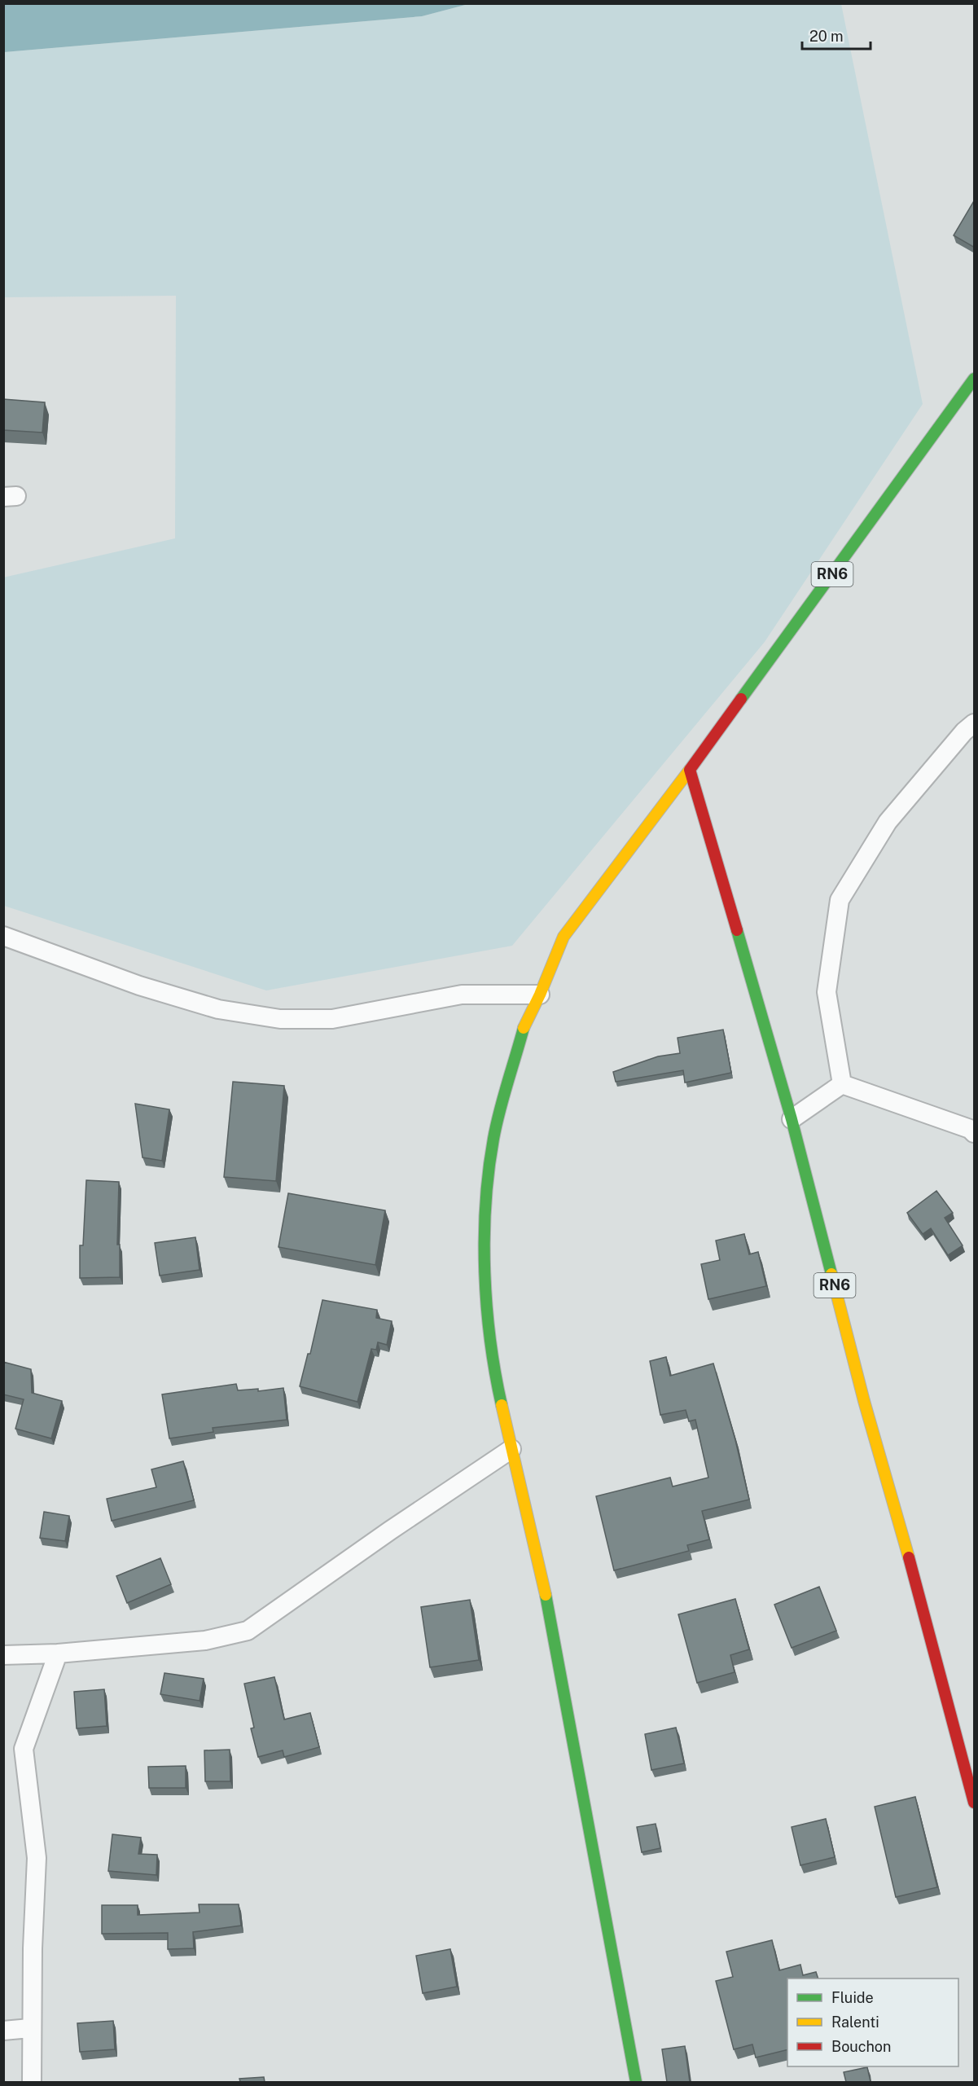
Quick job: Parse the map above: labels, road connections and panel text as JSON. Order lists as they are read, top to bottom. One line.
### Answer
{"streets":{"main road":["RN6"]},"legend":["Fluide","Ralenti","Bouchon"],"scale_bar":"20 m"}
